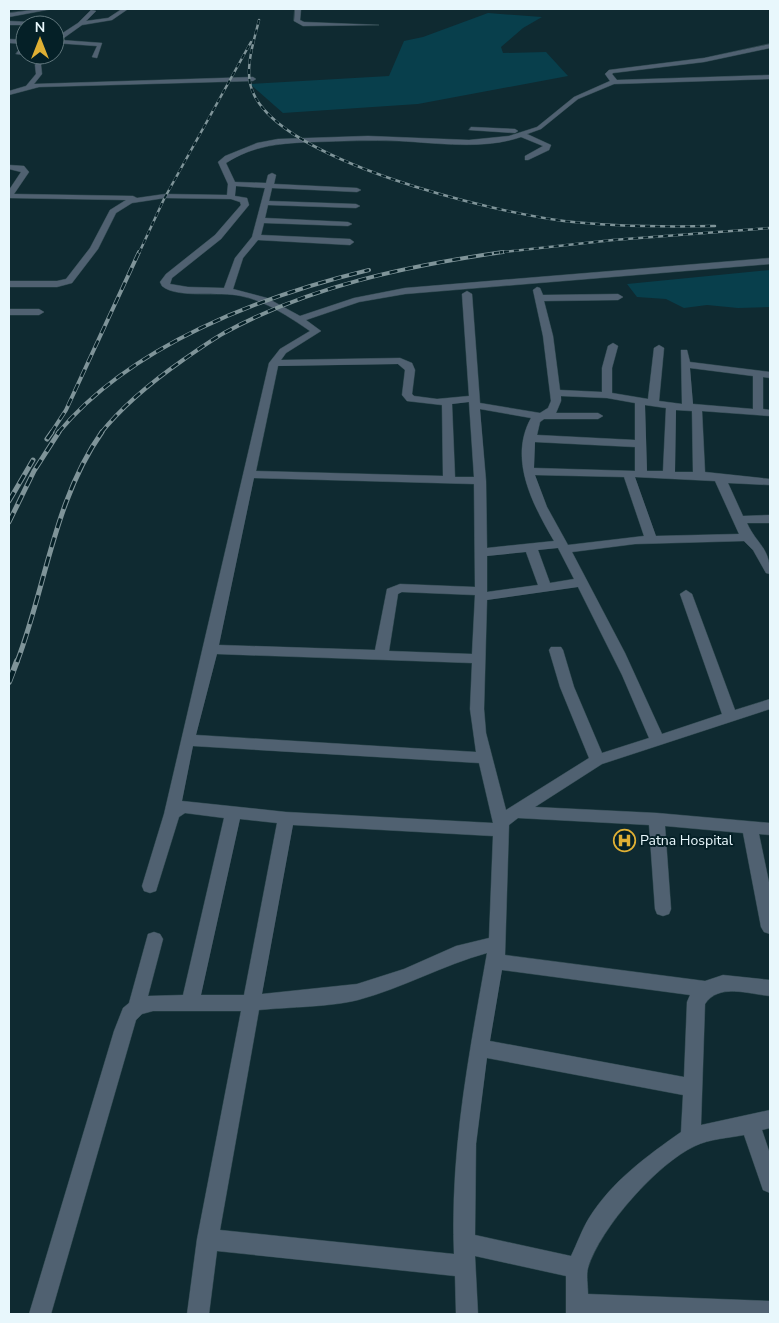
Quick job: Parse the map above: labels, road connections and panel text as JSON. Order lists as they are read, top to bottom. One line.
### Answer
{"places":{"hospital":["Patna Hospital"]},"north":"top"}
